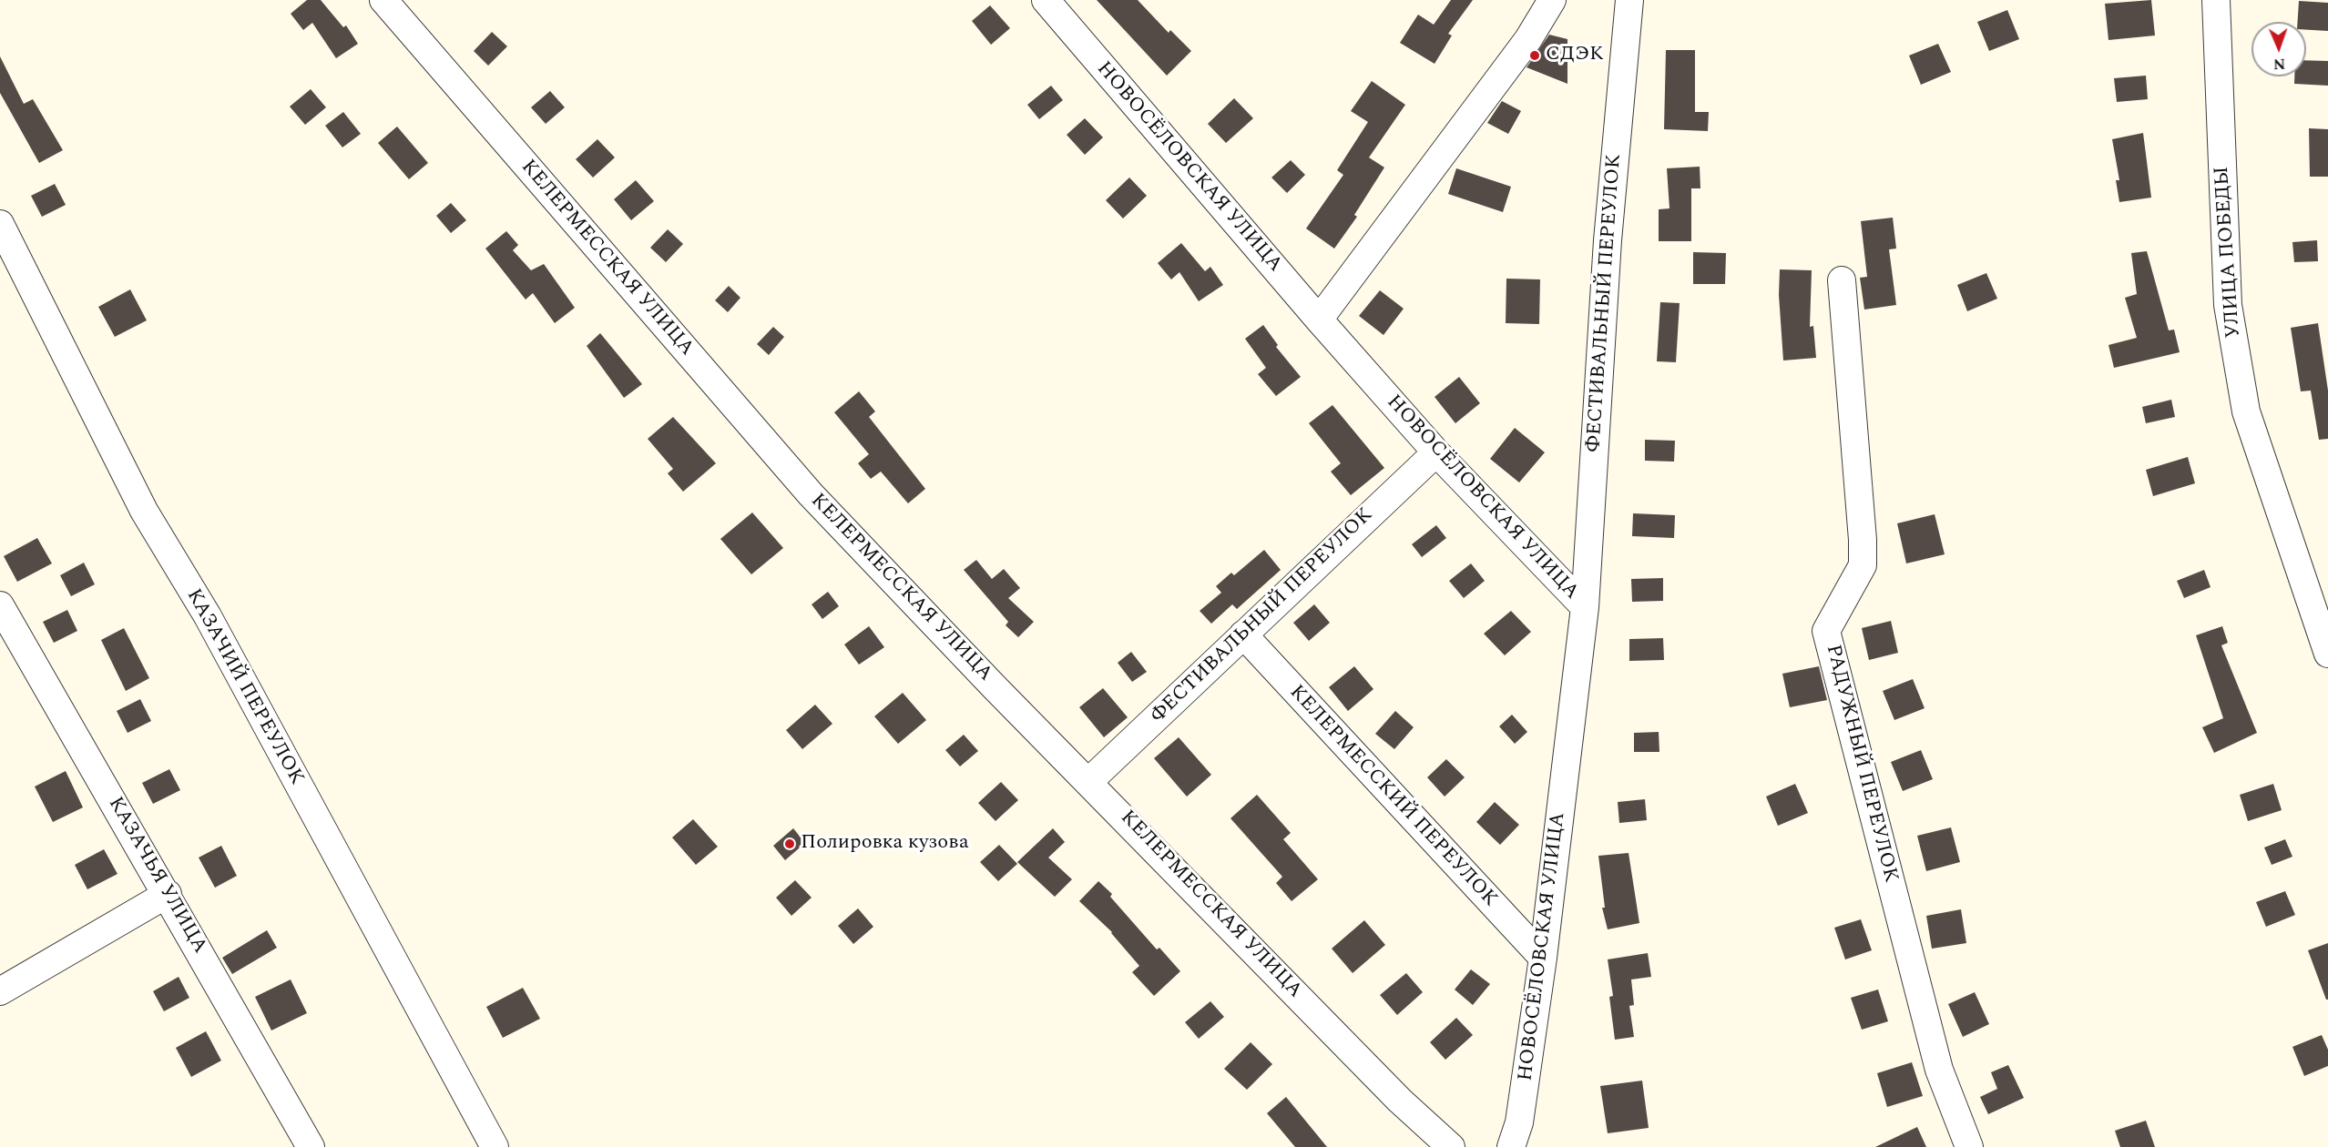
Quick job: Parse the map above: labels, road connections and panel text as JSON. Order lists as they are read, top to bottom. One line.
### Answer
{"streets":{"street":["НОВОСЁЛОВСКАЯ УЛИЦА","УЛИЦА ПОБЕДЫ","КЕЛЕРМЕССКАЯ УЛИЦА","ФЕСТИВАЛЬНЫЙ ПЕРЕУЛОК","КАЗАЧИЙ ПЕРЕУЛОК","РАДУЖНЫЙ ПЕРЕУЛОК","КЕЛЕРМЕССКИЙ ПЕРЕУЛОК","КАЗАЧЬЯ УЛИЦА"]},"crossings":[["НОВОСЁЛОВСКАЯ УЛИЦА","ФЕСТИВАЛЬНЫЙ ПЕРЕУЛОК"],["НОВОСЁЛОВСКАЯ УЛИЦА","КЕЛЕРМЕССКИЙ ПЕРЕУЛОК"],["КЕЛЕРМЕССКАЯ УЛИЦА","ФЕСТИВАЛЬНЫЙ ПЕРЕУЛОК"],["ФЕСТИВАЛЬНЫЙ ПЕРЕУЛОК","КЕЛЕРМЕССКИЙ ПЕРЕУЛОК"]],"places":["СДЭК","Полировка кузова"],"north":"bottom"}
